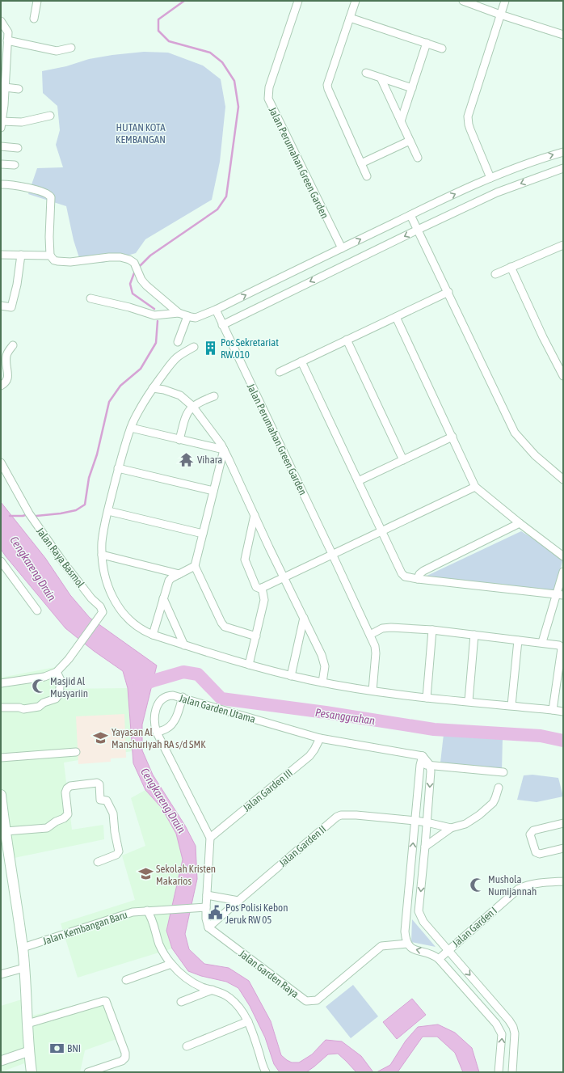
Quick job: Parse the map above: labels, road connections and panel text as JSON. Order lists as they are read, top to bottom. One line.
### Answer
{"streets":{"street":["Jalan Perumahan Green Garden","Jalan Raya Basmol","Jalan Garden Utama","Jalan Garden III","Jalan Garden II","Jalan Garden I","Jalan Kembangan Baru","Jalan Garden Raya"]},"crossings":[["Jalan Garden Utama","Jalan Garden III"],["Jalan Garden II","Jalan Garden Raya"]],"water":["Cengkareng Drain","Pesanggrahan"],"parks":["HUTAN KOTA KEMBANGAN"],"places":{"building":["Pos Sekretariat RW.010"],"temple":["Vihara"],"mosque":["Masjid Al Musyariin","Mushola Numijannah"],"school or university":["Yayasan Al Manshuriyah RA s/d SMK","Sekolah Kristen Makarios"],"public building":["Pos Polisi Kebon Jeruk RW 05"],"bank":["BNI"]}}
